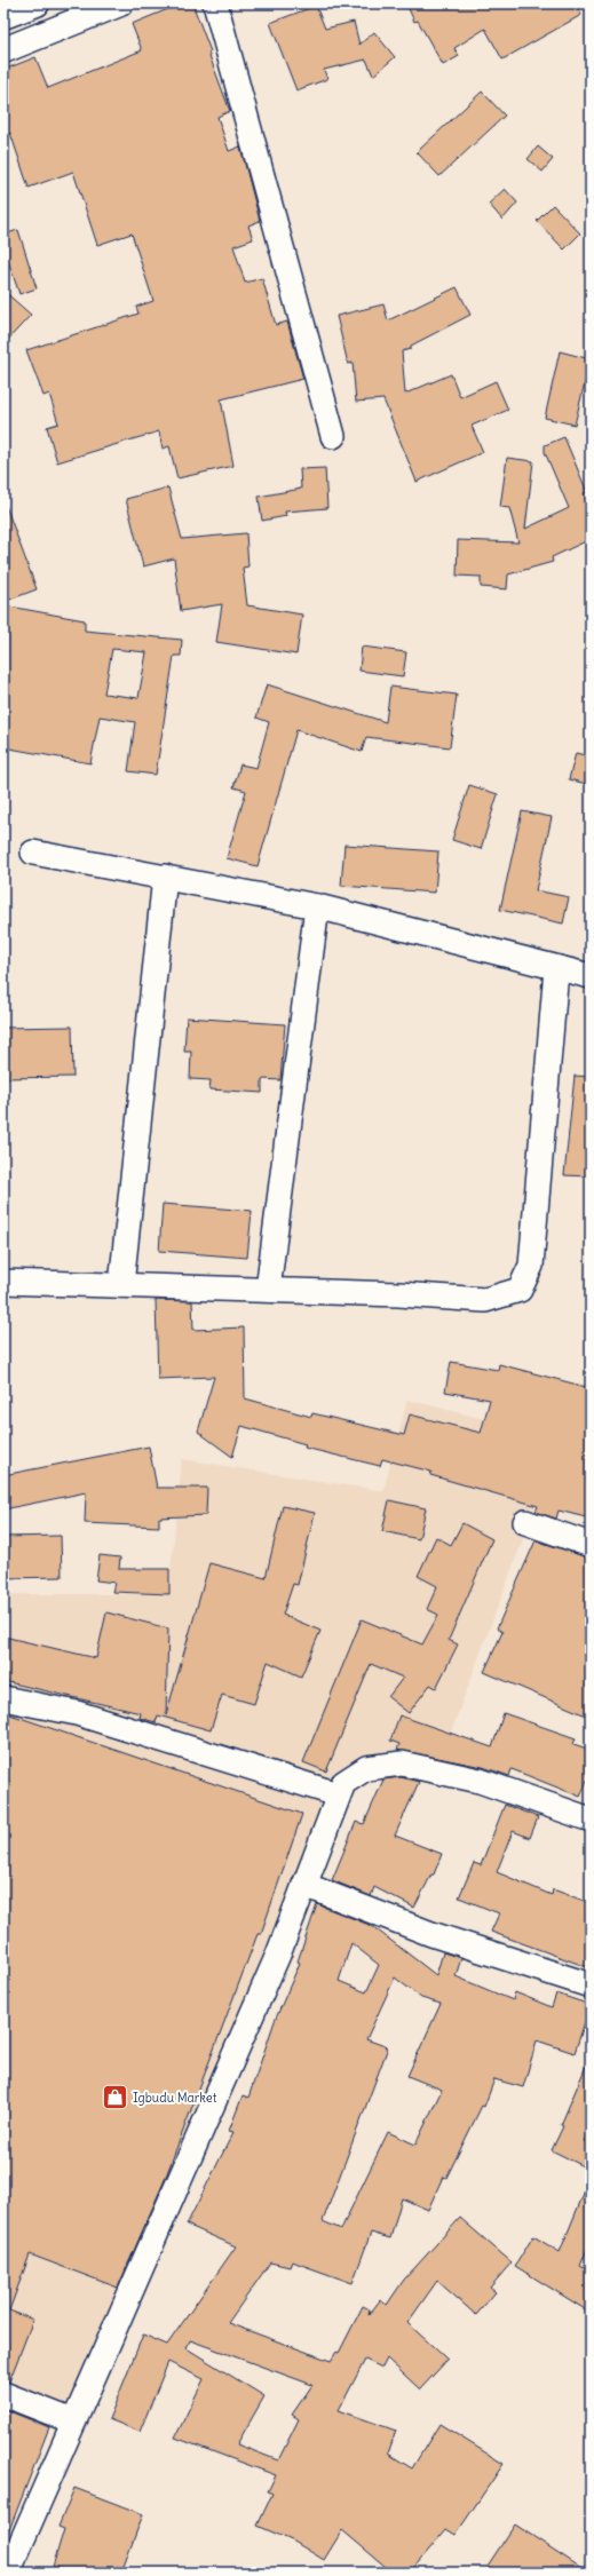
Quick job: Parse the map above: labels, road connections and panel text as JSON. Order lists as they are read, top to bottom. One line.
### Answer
{"places":{"shop":["Igbudu Market"]}}
